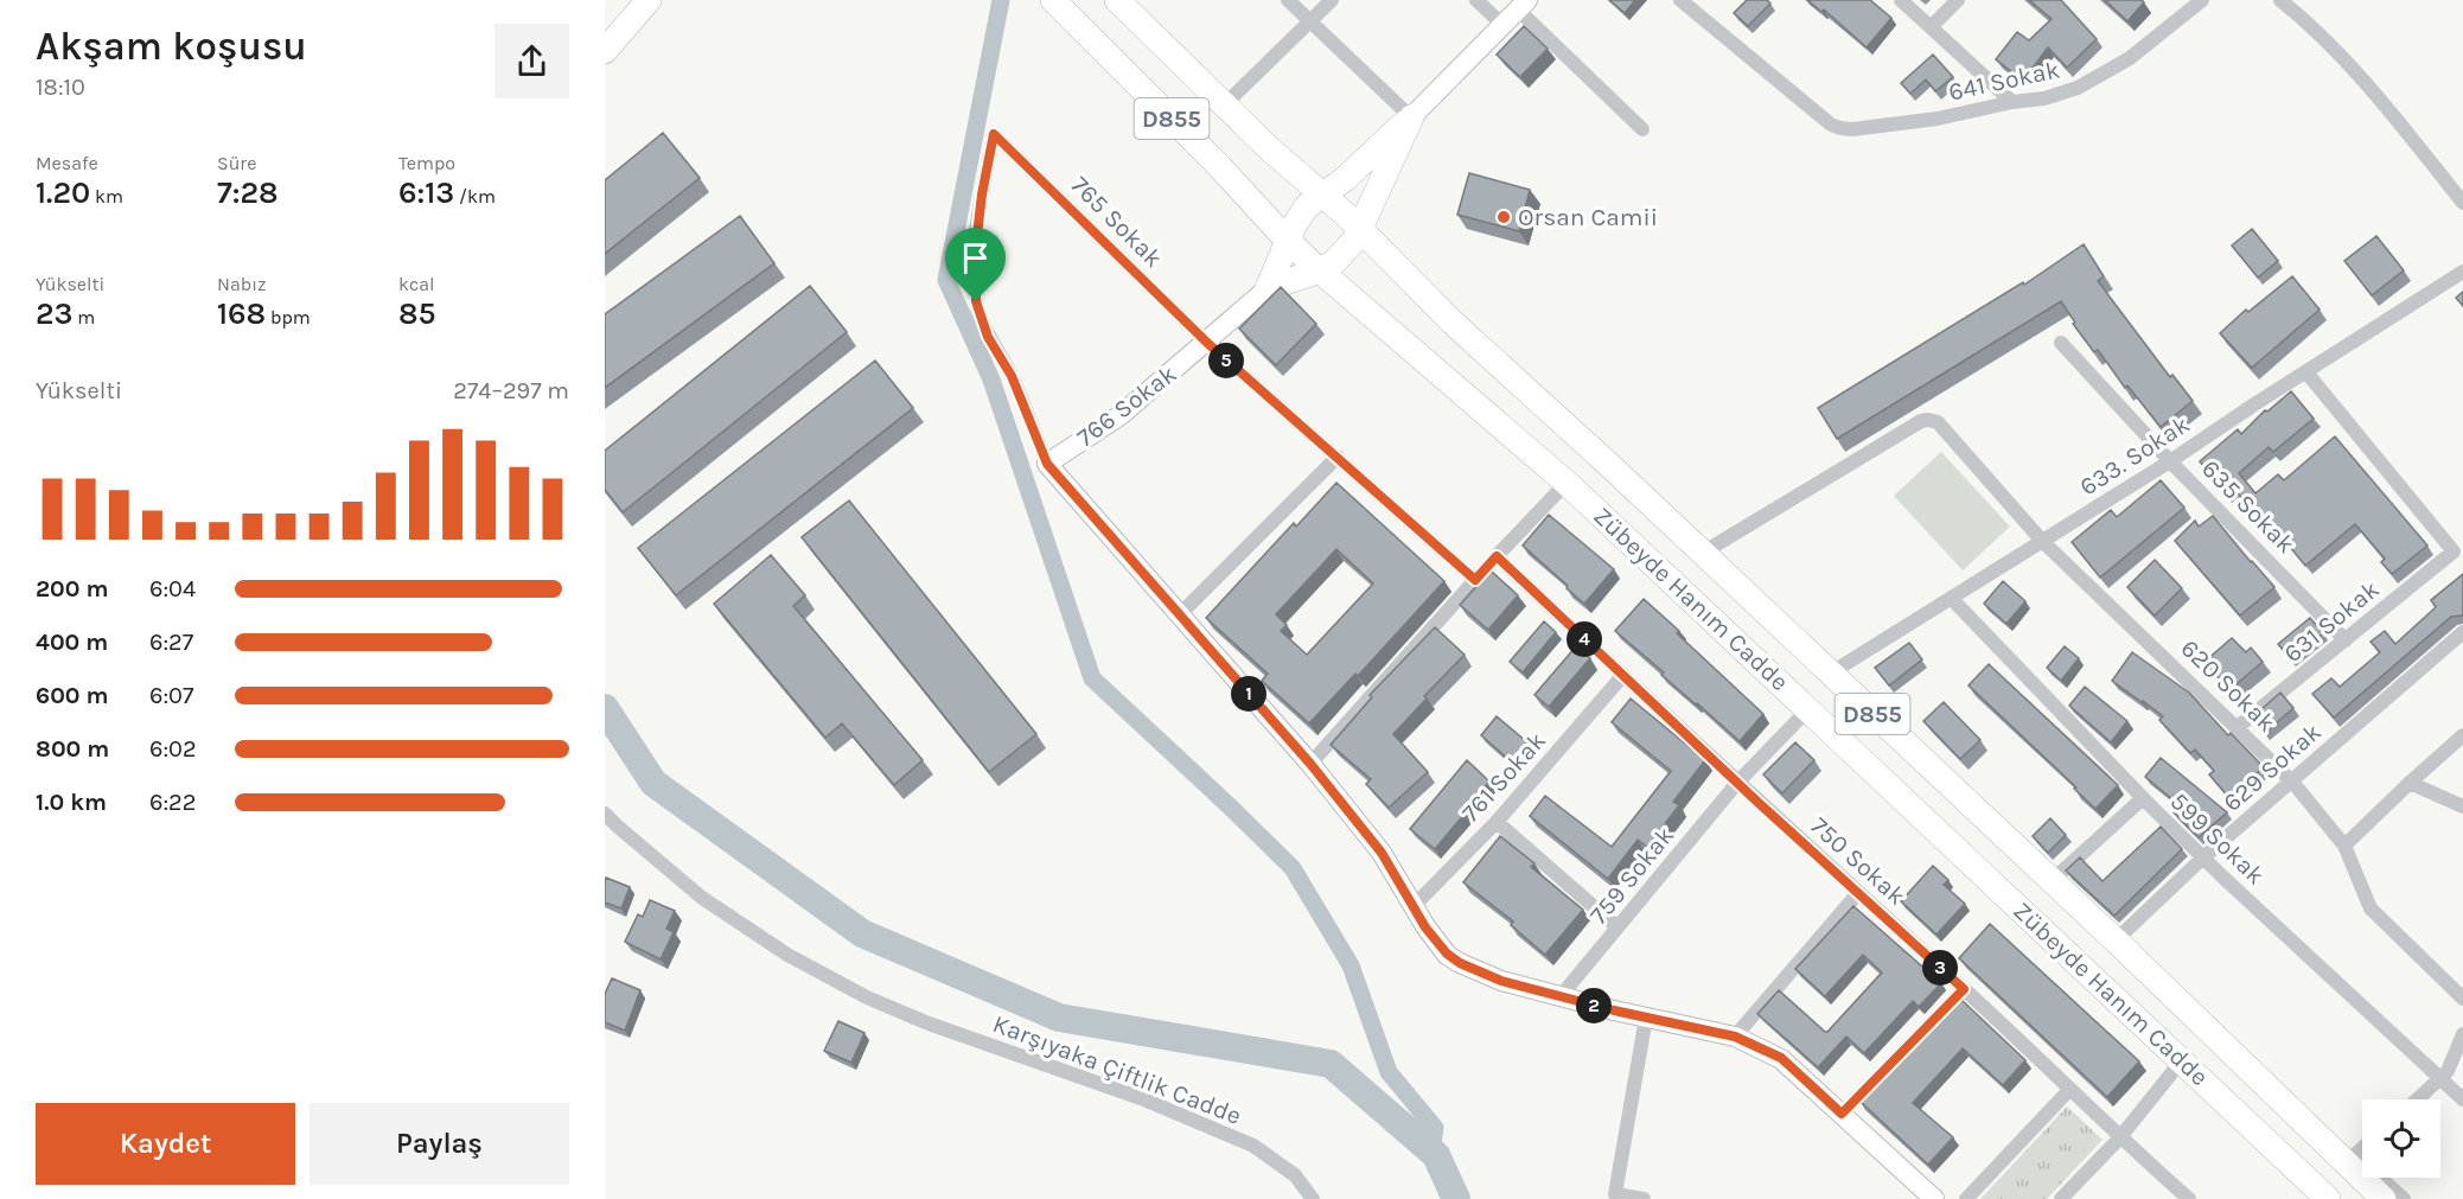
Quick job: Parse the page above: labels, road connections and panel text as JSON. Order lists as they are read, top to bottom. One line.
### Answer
{"streets":{"highway":["D855","Zübeyde Hanım Cadde"],"street":["641 Sokak","765 Sokak","766 Sokak","633. Sokak","635 Sokak","631 Sokak","620 Sokak","629 Sokak","761 Sokak","599 Sokak","750 Sokak","759 Sokak","Karşıyaka Çiftlik Cadde"]},"crossings":[["765 Sokak","766 Sokak"],["633. Sokak","635 Sokak"],["633. Sokak","Zübeyde Hanım Cadde"],["633. Sokak","631 Sokak"],["633. Sokak","620 Sokak"],["633. Sokak","599 Sokak"],["635 Sokak","631 Sokak"],["Zübeyde Hanım Cadde","620 Sokak"],["Zübeyde Hanım Cadde","629 Sokak"],["Zübeyde Hanım Cadde","759 Sokak"],["631 Sokak","620 Sokak"],["620 Sokak","629 Sokak"],["629 Sokak","599 Sokak"],["761 Sokak","750 Sokak"],["750 Sokak","759 Sokak"]],"places":["Orsan Camii"],"page":{"heading":["Akşam koşusu","18:10"],"stats":[["Mesafe","1.20 km"],["Süre","7:28"],["Tempo","6:13 /km"],["Yükselti","23 m"],["Nabız","168 bpm"],["kcal","85"]],"pins":["5","4","1","3","2"],"chart":["Yükselti","274–297 m"],"list":[{"name":"200 m","note":"6:04"},{"name":"400 m","note":"6:27"},{"name":"600 m","note":"6:07"},{"name":"800 m","note":"6:02"},{"name":"1.0 km","note":"6:22"}],"buttons":["Kaydet","Paylaş"]}}
